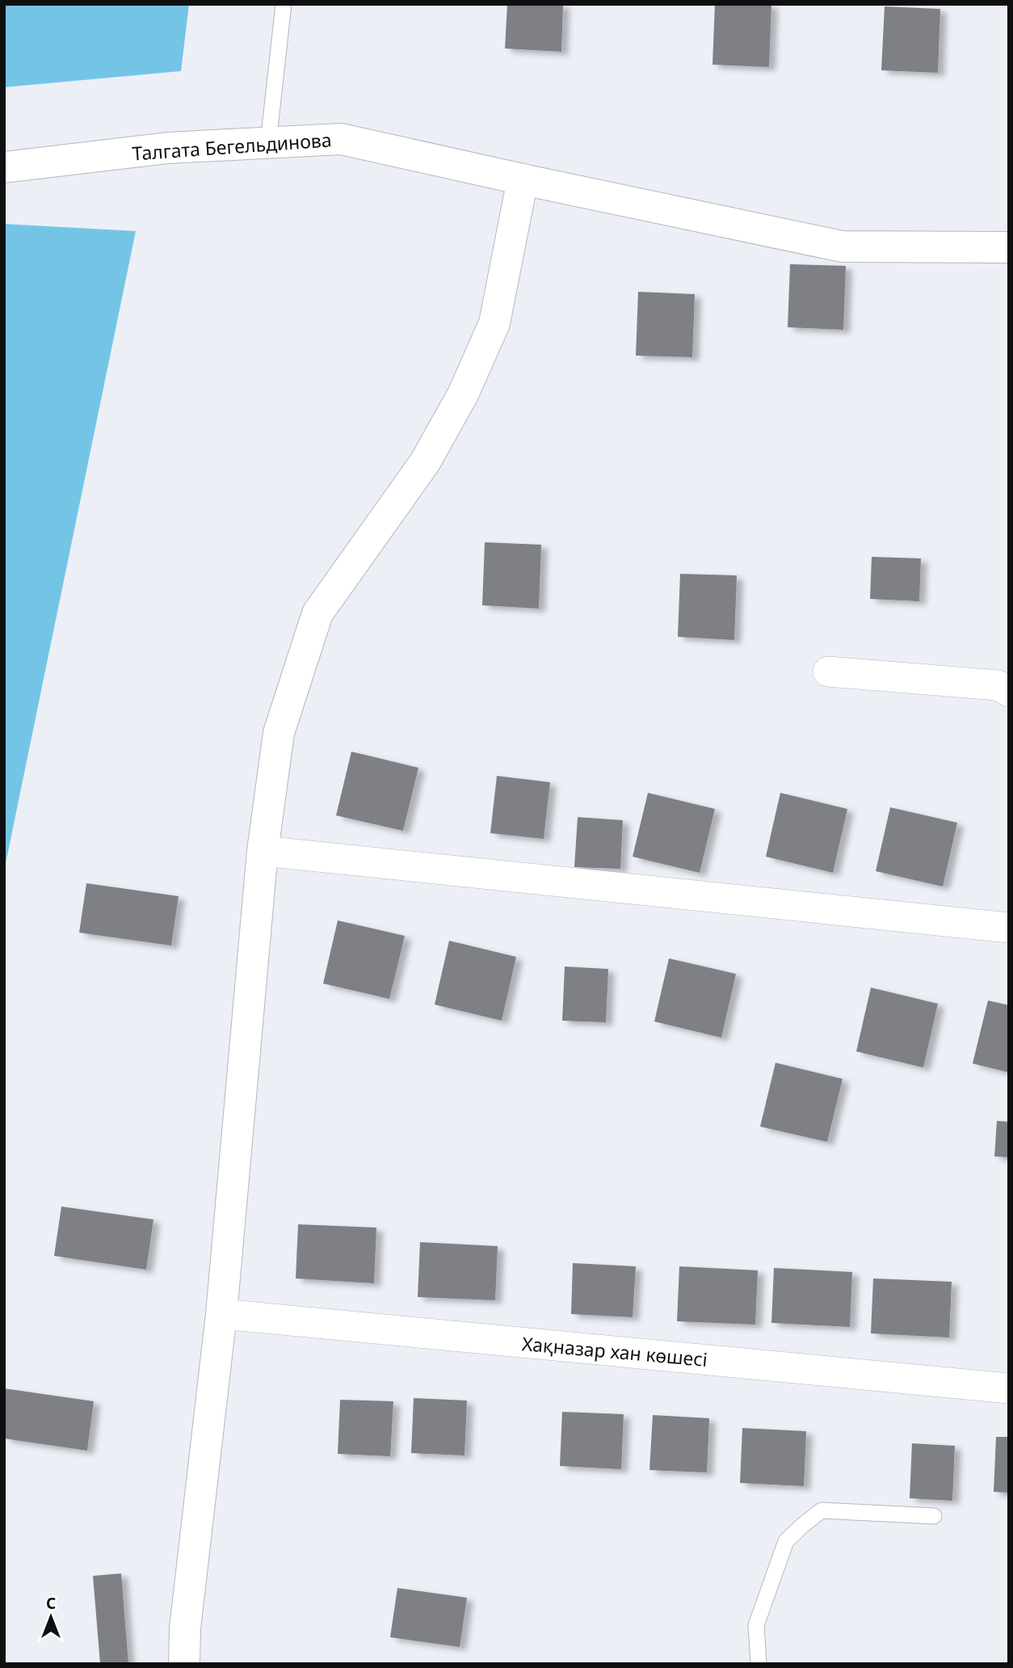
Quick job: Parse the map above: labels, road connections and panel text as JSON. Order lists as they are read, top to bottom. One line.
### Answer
{"streets":{"street":["Талгата Бегельдинова","Хақназар хан көшесі"]},"north":"top"}
